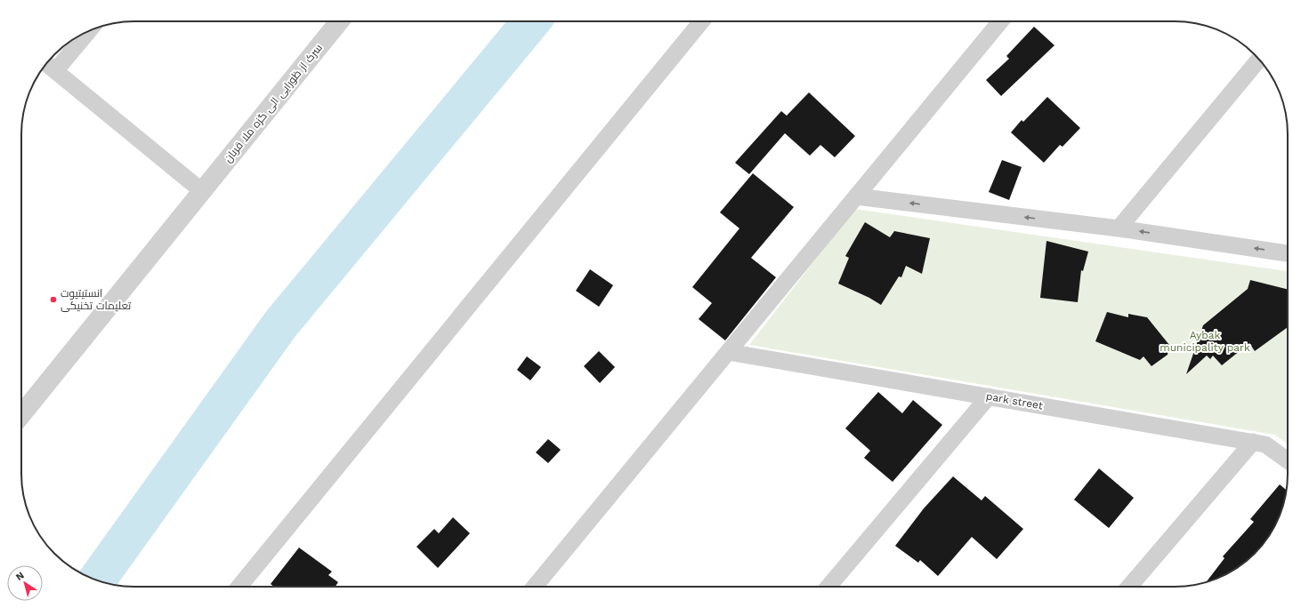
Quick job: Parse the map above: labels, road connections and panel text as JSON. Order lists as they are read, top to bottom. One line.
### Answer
{"streets":{"street":["سرک از ظورایی الی گزه ملا قربان","park street"]},"parks":["Aybak municipality park"],"places":["انستیتیوت تعلیمات تخنیکی"],"north":"top left"}
